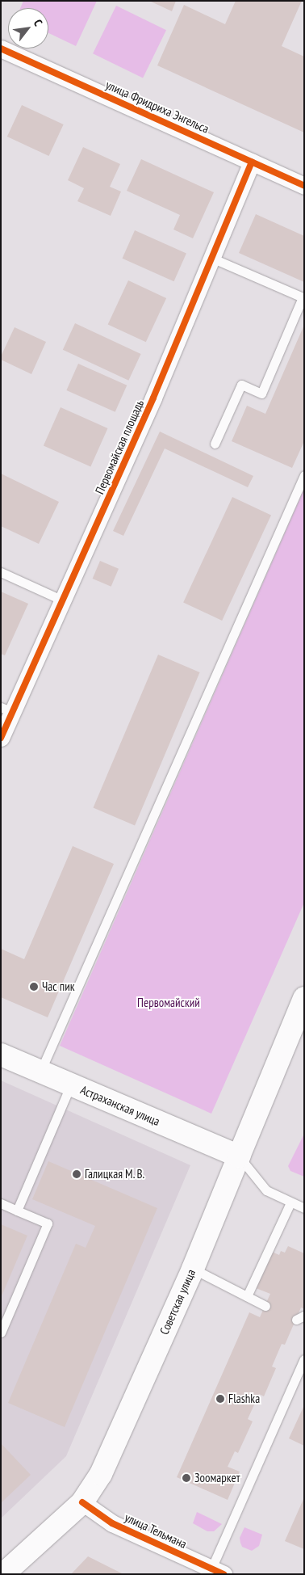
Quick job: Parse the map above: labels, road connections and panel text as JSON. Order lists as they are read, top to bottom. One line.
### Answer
{"streets":{"main road":["Астраханская улица","Советская улица"],"street":["улица Фридриха Энгельса","Первомайская площадь","улица Тельмана"]},"crossings":[["улица Фридриха Энгельса","Первомайская площадь"],["Астраханская улица","Советская улица"],["Советская улица","улица Тельмана"]],"parks":["Первомайский"],"places":["Час пик","Галицкая М. В.","Flashka","Зоомаркет"],"north":"top right"}
